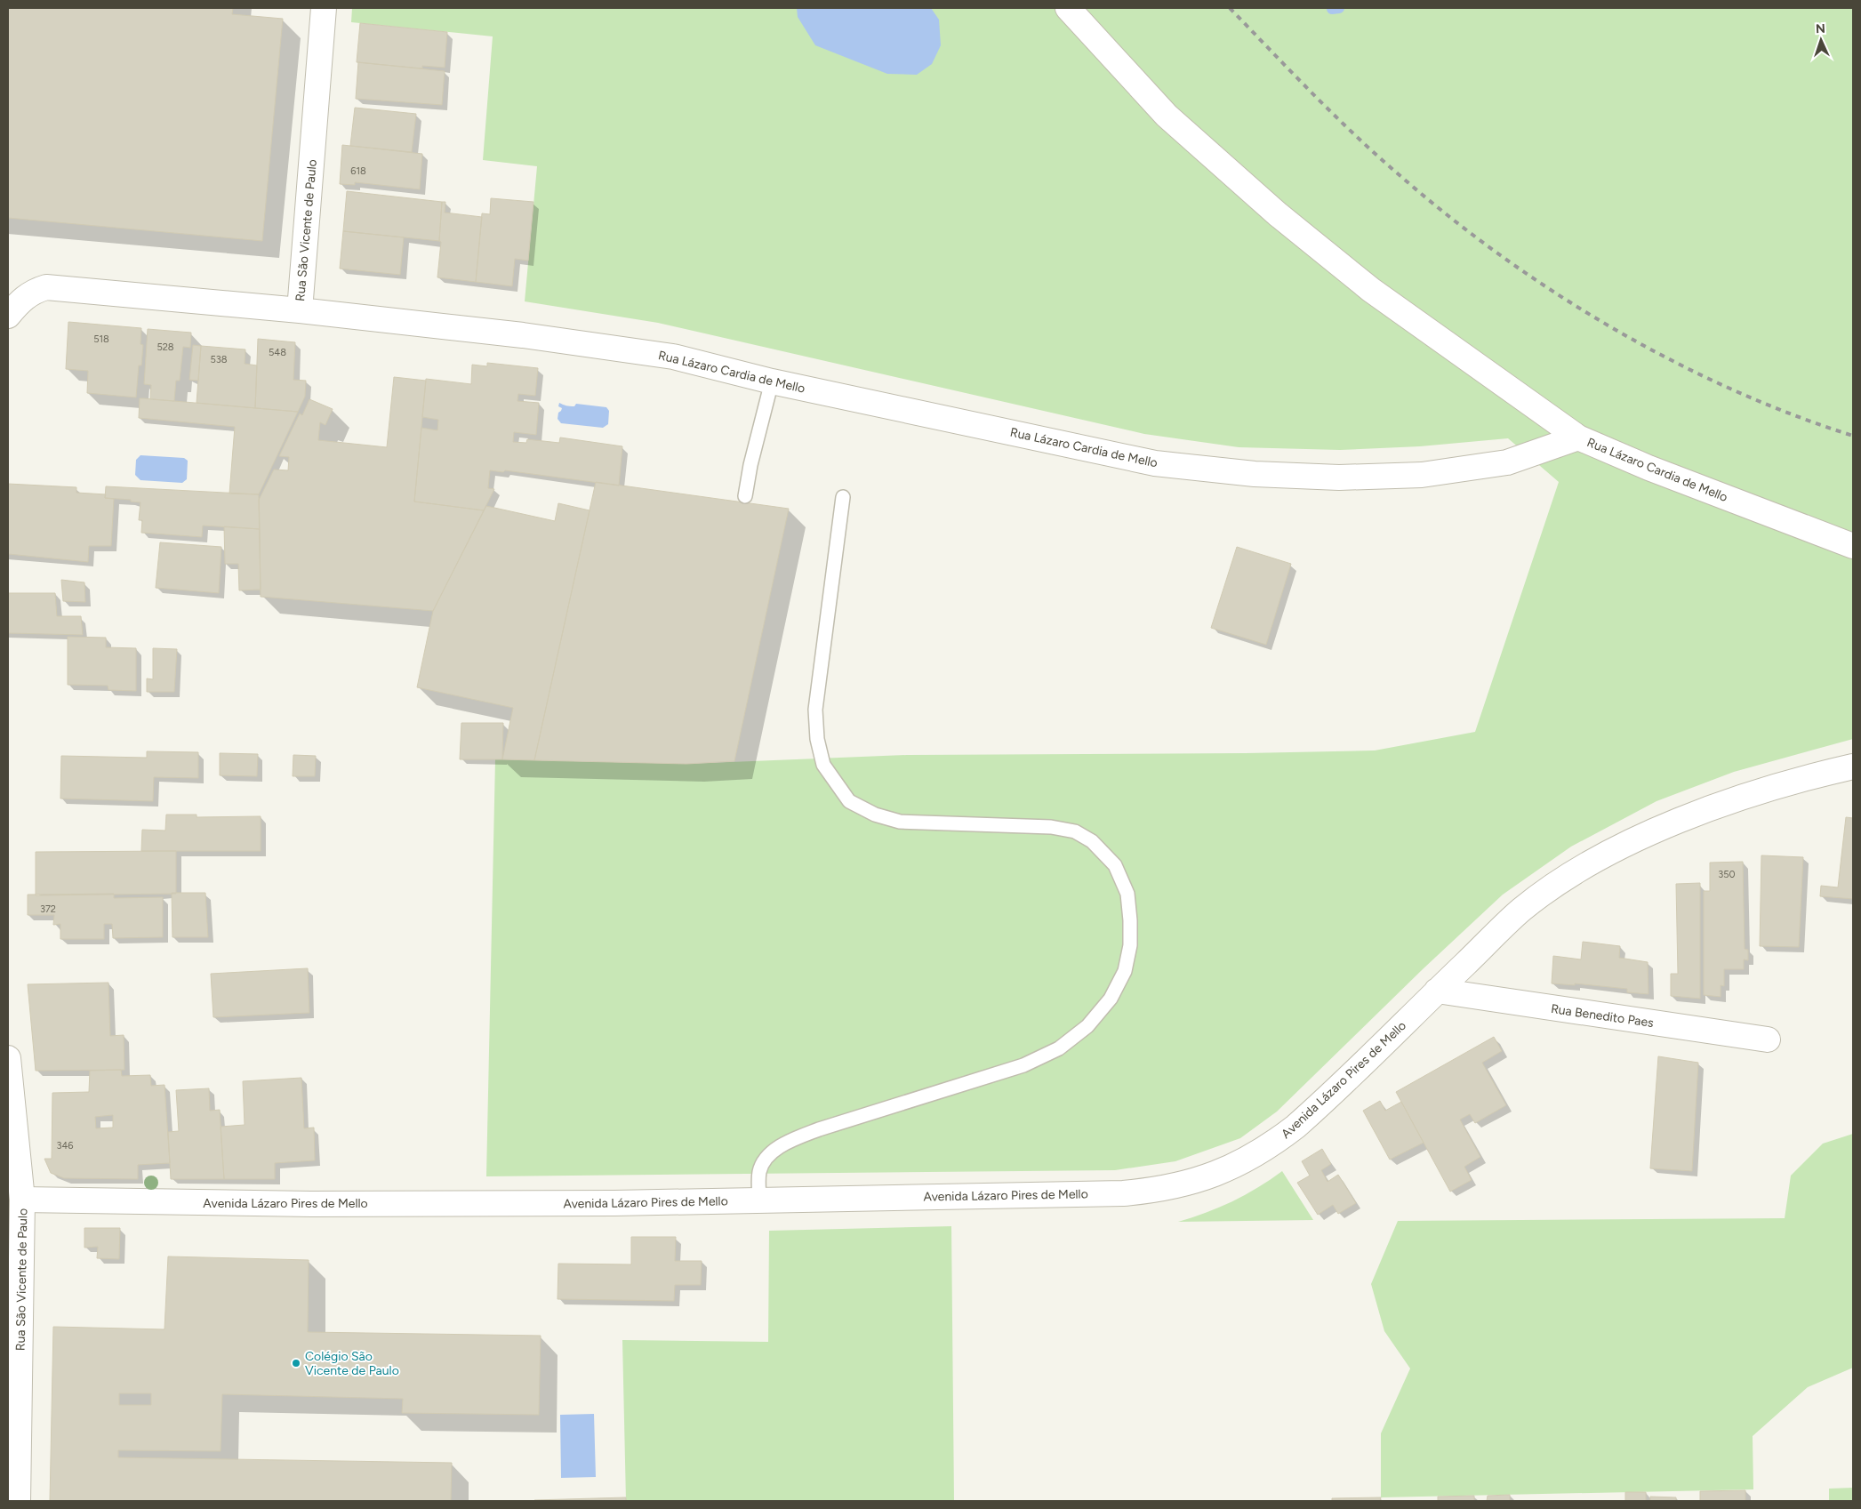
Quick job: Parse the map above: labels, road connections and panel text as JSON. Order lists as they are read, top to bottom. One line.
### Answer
{"streets":{"street":["Rua São Vicente de Paulo","Rua Lázaro Cardia de Mello","Rua Benedito Paes","Avenida Lázaro Pires de Mello"]},"crossings":[["Rua São Vicente de Paulo","Rua Lázaro Cardia de Mello"],["Rua São Vicente de Paulo","Avenida Lázaro Pires de Mello"],["Rua Benedito Paes","Avenida Lázaro Pires de Mello"]],"places":["Colégio São Vicente de Paulo"],"house_numbers":["618","518","528","548","538","350","372","346"],"north":"top"}
